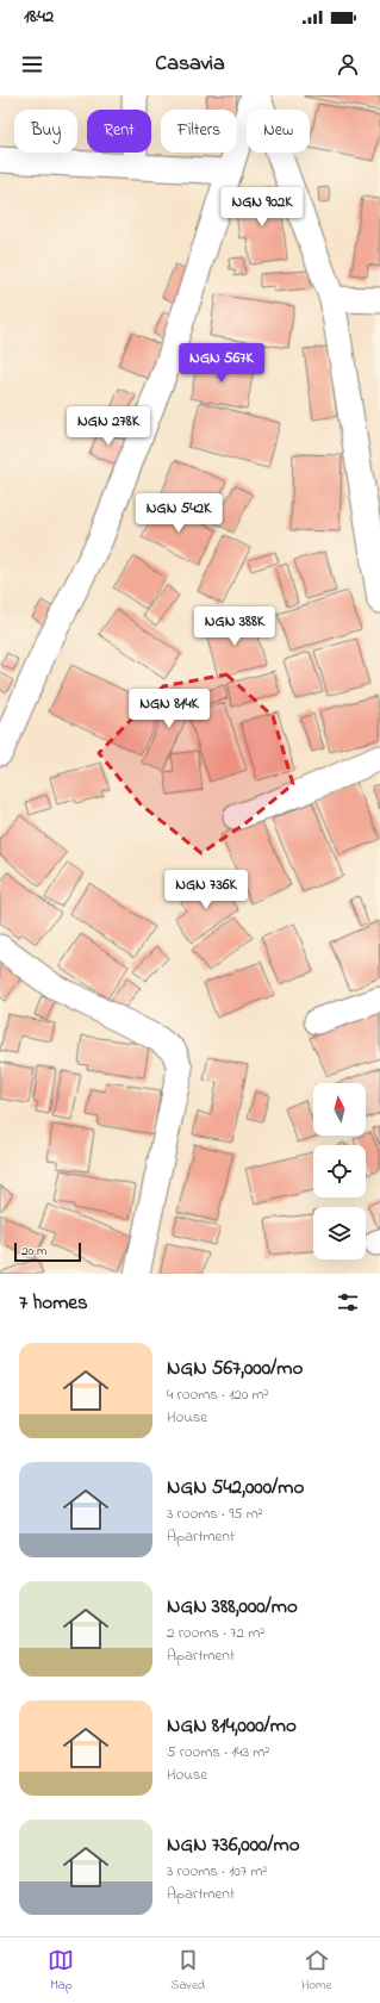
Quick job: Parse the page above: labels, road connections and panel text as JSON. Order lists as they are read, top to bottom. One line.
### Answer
{"scale_bar":"20 m","north":"top","page":{"status":"18:42","header":"Casavia","chip":["Buy","Rent","Filters","New"],"price":["NGN 902K","NGN 567K","NGN 278K","NGN 542K","NGN 388K","NGN 814K","NGN 736K"],"scale":"20 m","heading":"7 homes","list":[{"name":"NGN 567,000/mo","note":"4 rooms · 120 m² · House"},{"name":"NGN 542,000/mo","note":"3 rooms · 95 m² · Apartment"},{"name":"NGN 388,000/mo","note":"2 rooms · 72 m² · Apartment"},{"name":"NGN 814,000/mo","note":"5 rooms · 143 m² · House"},{"name":"NGN 736,000/mo","note":"3 rooms · 107 m² · Apartment"}],"tabs":["Map","Saved","Home"]}}
